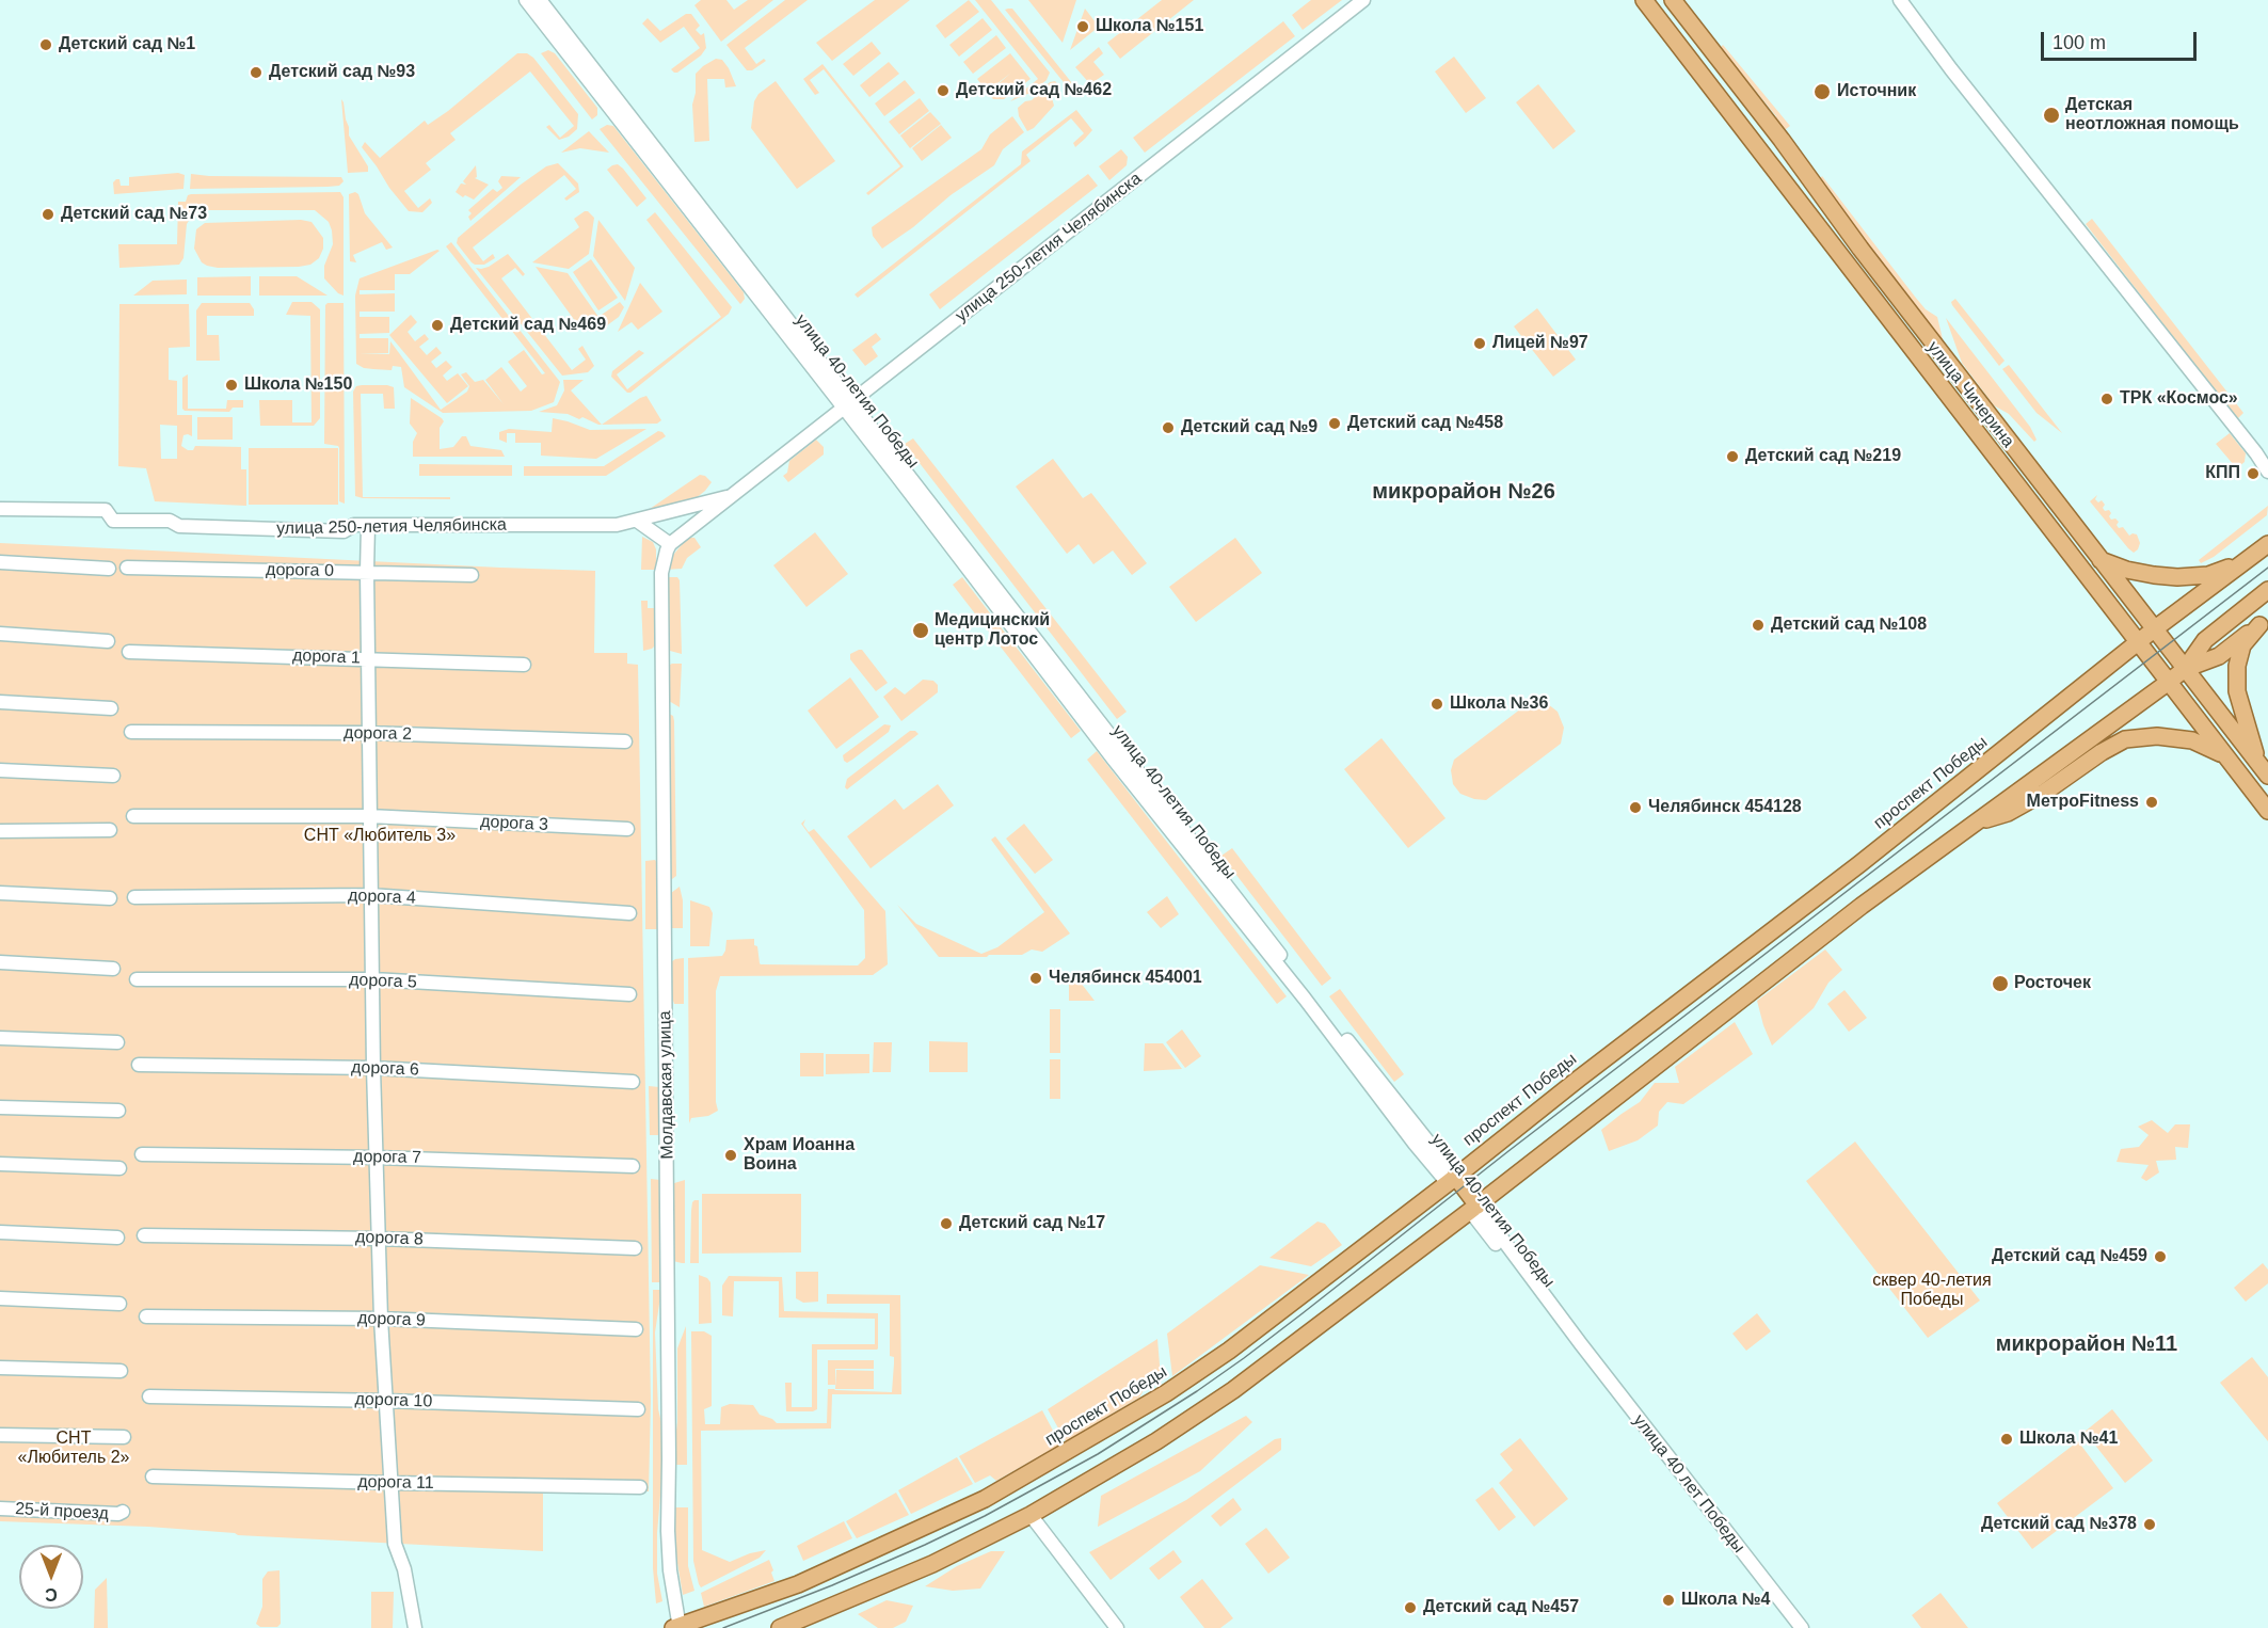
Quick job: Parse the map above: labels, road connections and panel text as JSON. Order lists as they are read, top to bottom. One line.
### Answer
{"streets":{"main road":["улица 40-летия Победы","улица Чичерина","проспект Победы"],"street":["улица 250-летия Челябинска","дорога 0","дорога 1","дорога 2","дорога 3","дорога 4","дорога 5","дорога 6","Молдавская улица","дорога 7","дорога 8","дорога 9","дорога 10","дорога 11","улица 40 лет Победы","25-й проезд"]},"crossings":[["улица 250-летия Челябинска","улица 40-летия Победы"],["улица 250-летия Челябинска","Молдавская улица"],["улица 40-летия Победы","проспект Победы"],["улица 40-летия Победы","улица 40 лет Победы"],["улица Чичерина","проспект Победы"],["проспект Победы","Молдавская улица"]],"districts":["микрорайон №26","микрорайон №11"],"parks":["СНТ «Любитель 3»","сквер 40-летия Победы","СНТ «Любитель 2»"],"places":["Школа №151","Детский сад №1","Детский сад №93","Детский сад №462","Источник","Детская неотложная помощь","Детский сад №73","Детский сад №469","Лицей №97","Школа №150","ТРК «Космос»","Детский сад №458","Детский сад №9","Детский сад №219","КПП","Детский сад №108","Медицинский центр Лотос","Школа №36","МетроFitness","Челябинск 454128","Челябинск 454001","Росточек","Храм Иоанна Воина","Детский сад №17","Детский сад №459","Школа №41","Детский сад №378","Школа №4","Детский сад №457"],"scale_bar":"100 m","north":"bottom"}
